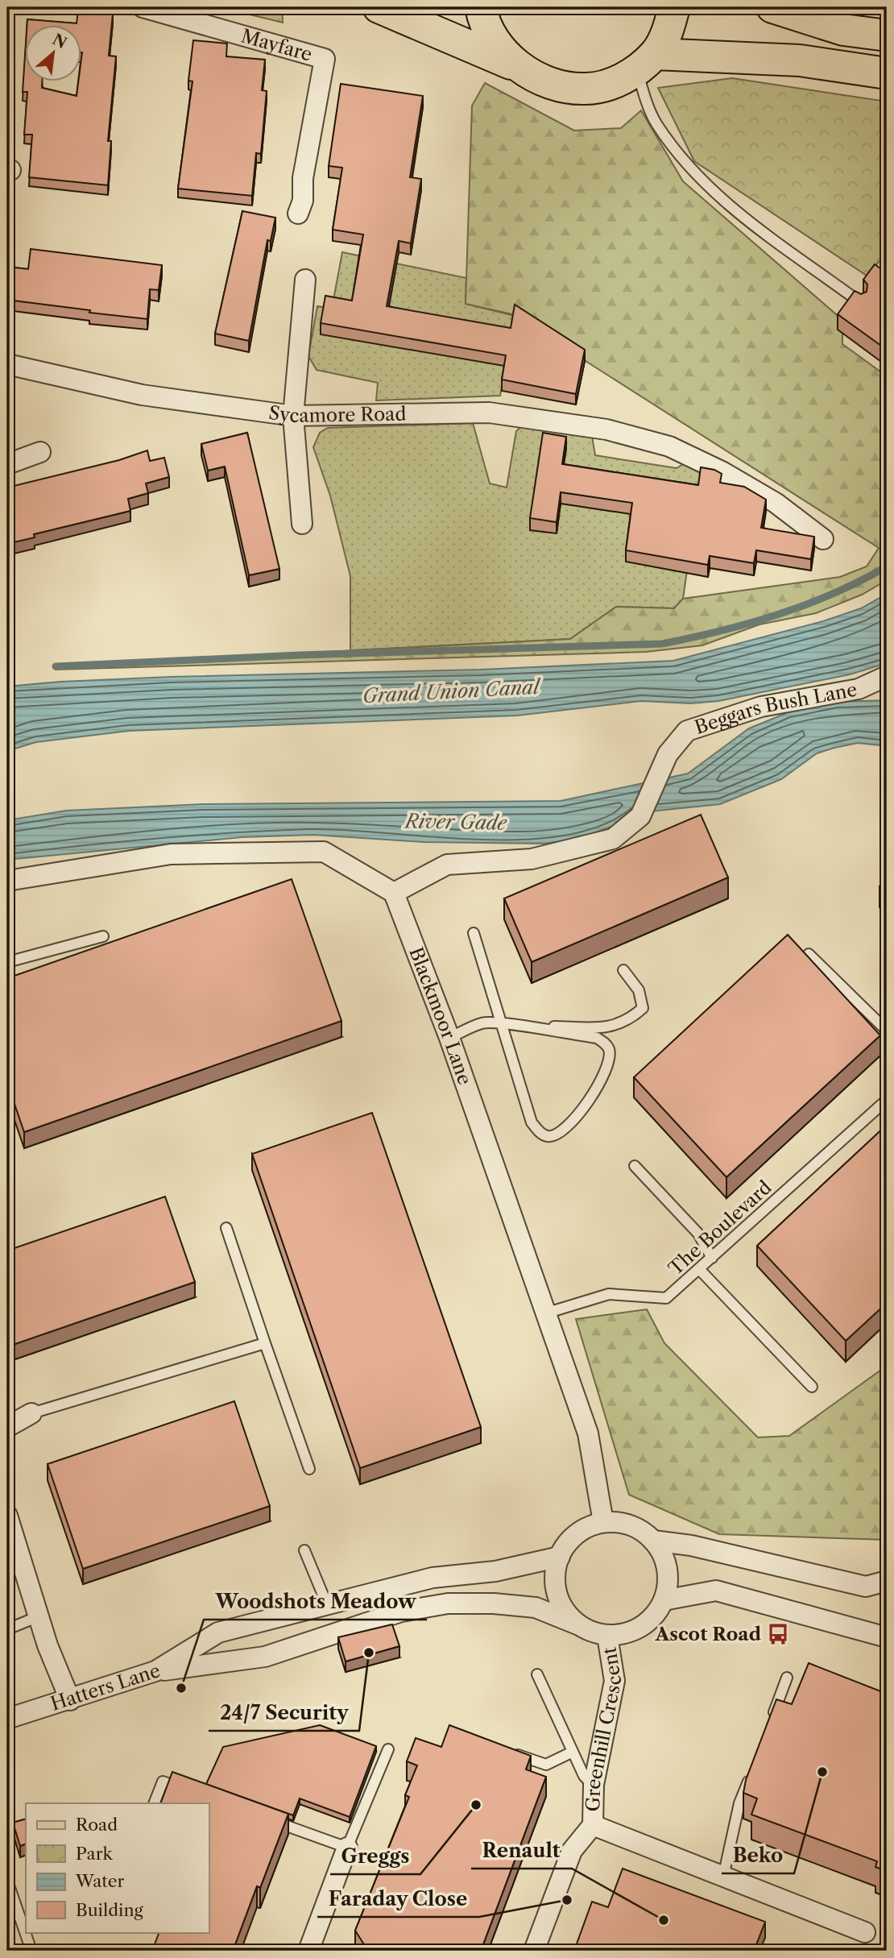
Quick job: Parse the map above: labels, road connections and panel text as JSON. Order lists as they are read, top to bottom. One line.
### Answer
{"streets":{"street":["Mayfare","Sycamore Road","Beggars Bush Lane","Blackmoor Lane","Hatters Lane","Greenhill Crescent"],"lane":["The Boulevard"]},"crossings":[["Beggars Bush Lane","Blackmoor Lane"],["Blackmoor Lane","The Boulevard"],["Blackmoor Lane","Hatters Lane"],["Blackmoor Lane","Greenhill Crescent"],["Hatters Lane","Greenhill Crescent"]],"water":["Grand Union Canal","River Gade"],"places":{"bus stop":["Ascot Road"],"other":["24/7 Security","Woodshots Meadow","Beko","Greggs","Faraday Close","Renault"]},"legend":["Road","Park","Water","Building"],"north":"top right"}
